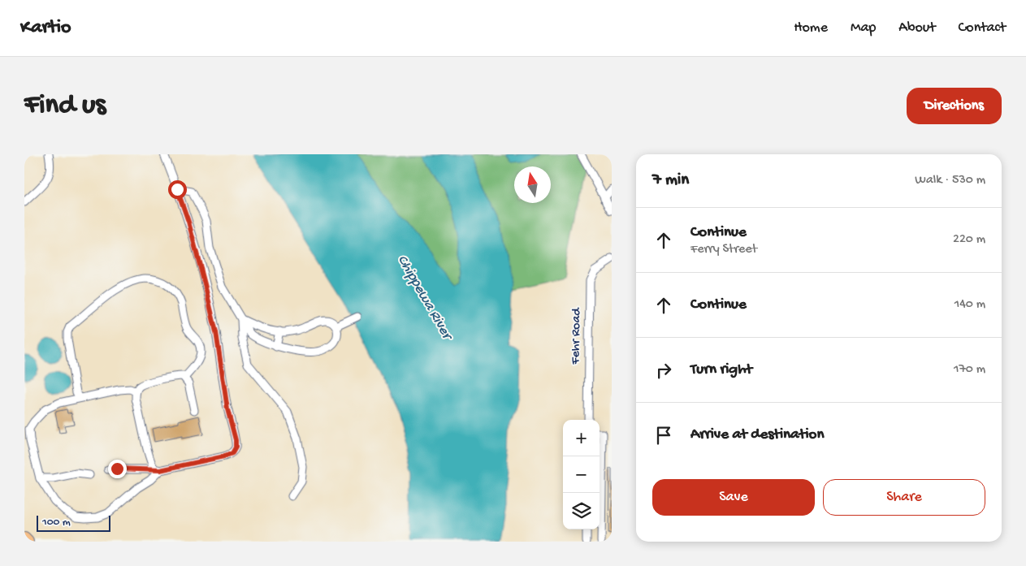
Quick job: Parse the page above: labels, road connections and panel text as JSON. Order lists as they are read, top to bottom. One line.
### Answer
{"streets":{"street":["Fehr Road"]},"water":["Chippewa River"],"scale_bar":"100 m","north":"top","page":{"header":"Kartio","nav":["Home","Map","About","Contact"],"buttons":["Directions",["Save","Share"]],"title":"Find us","heading":["7 min","Walk · 530 m"],"list":[["Continue","Ferry Street","220 m"],["Continue","140 m"],["Turn right","170 m"],"Arrive at destination"],"map_buttons":["+","−"],"scale":"100 m"}}
